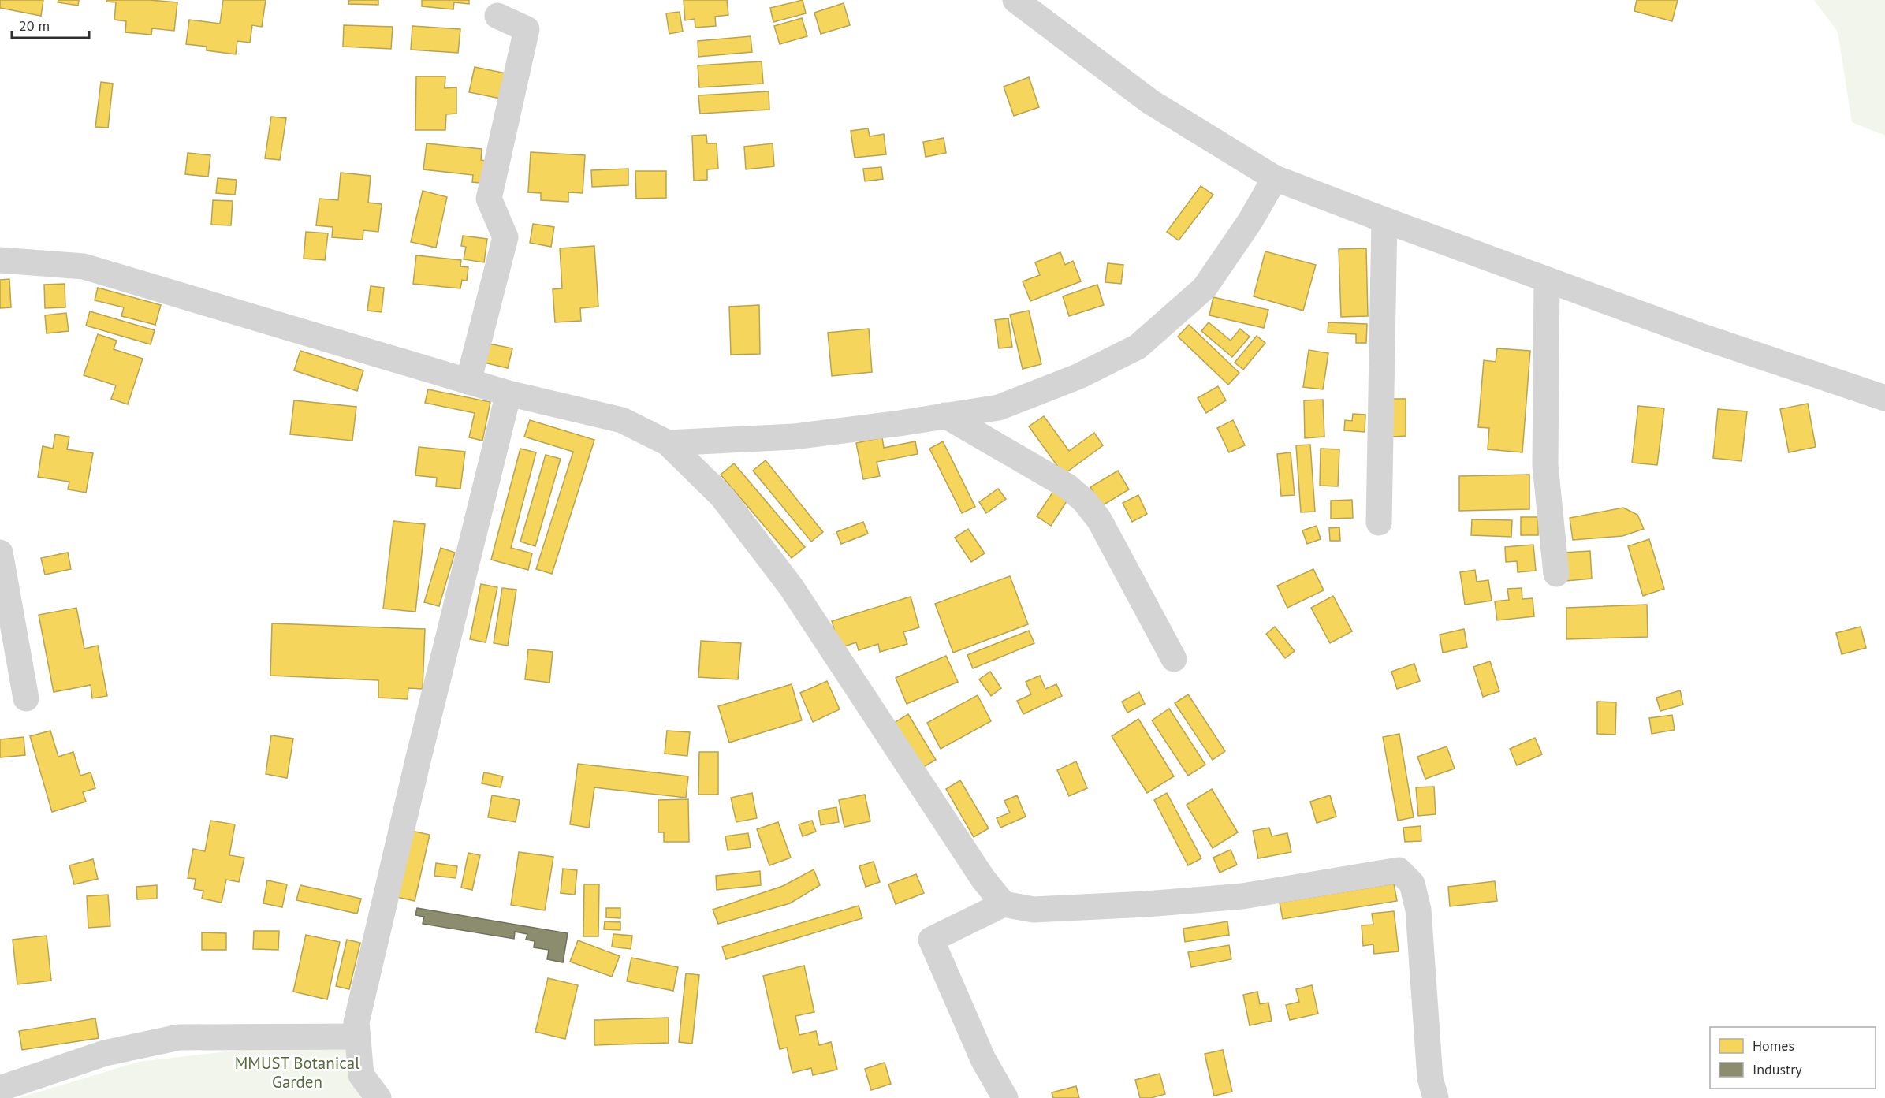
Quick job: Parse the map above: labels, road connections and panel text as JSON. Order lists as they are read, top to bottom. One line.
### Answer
{"parks":["MMUST Botanical Garden"],"legend":["Homes","Industry"],"scale_bar":"20 m"}
